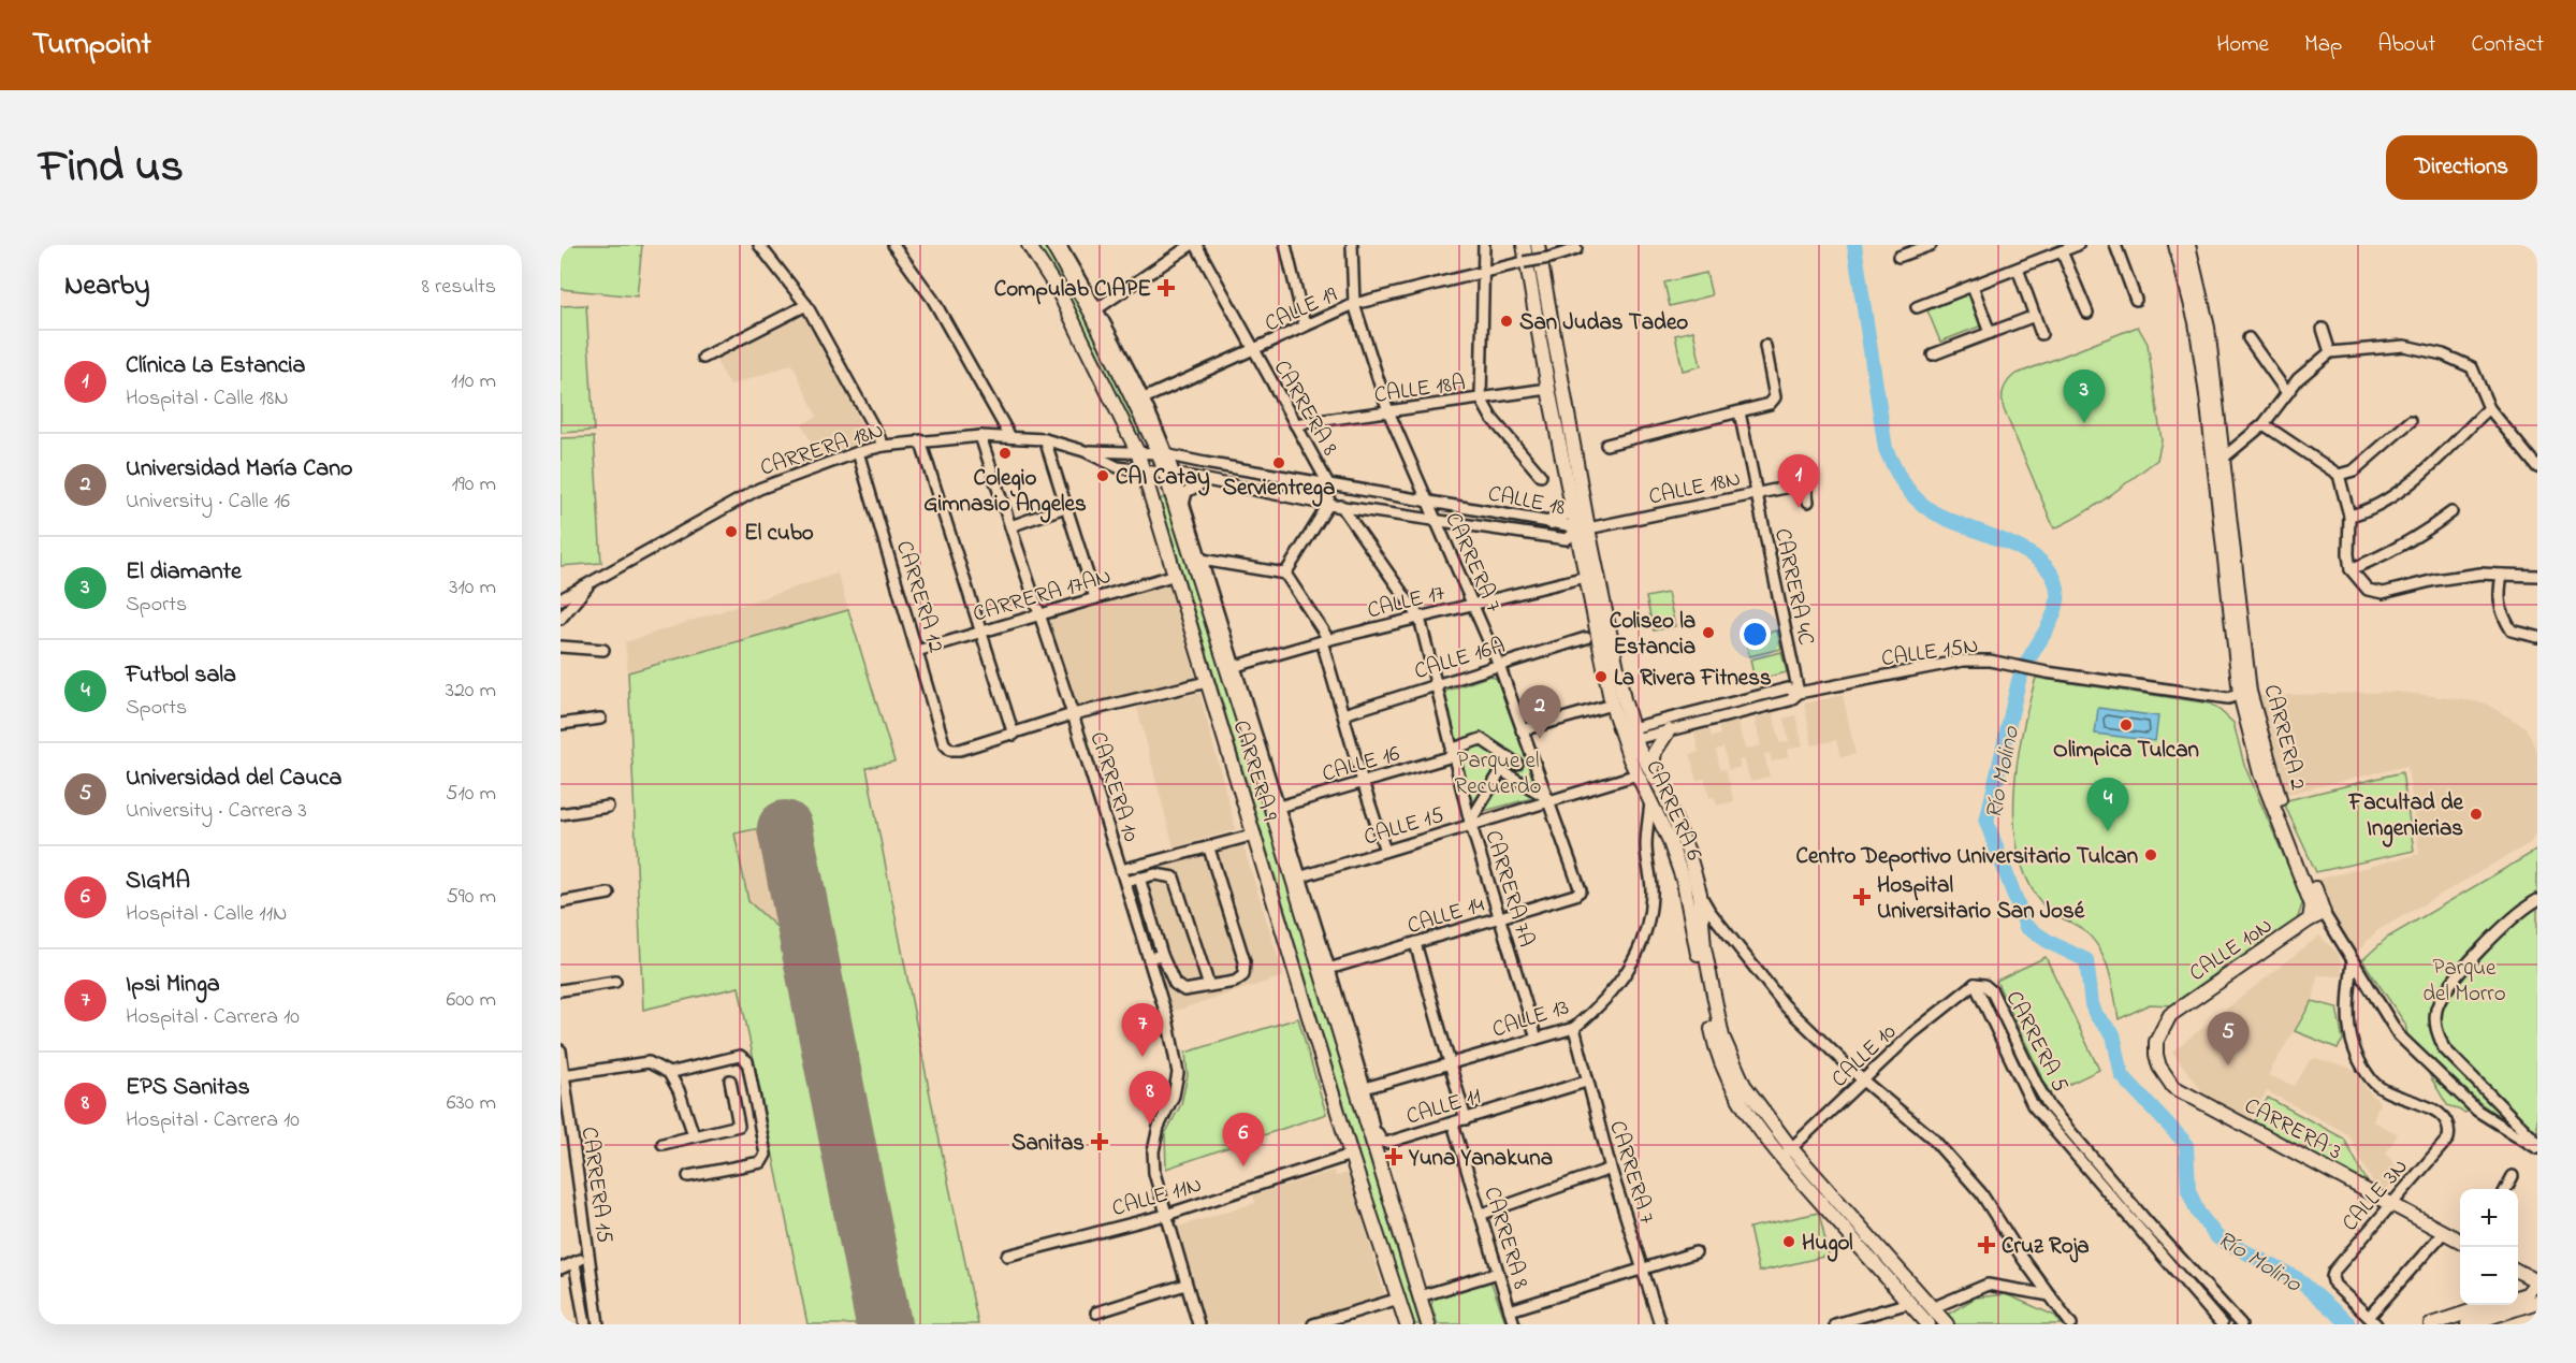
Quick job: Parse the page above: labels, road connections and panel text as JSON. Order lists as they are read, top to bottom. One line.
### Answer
{"streets":{"main road":["CARRERA 2","CARRERA 9","CARRERA 6","CALLE 10N","CARRERA 3"],"street":["CALLE 19","CALLE 18A","CARRERA 8","CARRERA 18N","CALLE 18N","CALLE 18","CARRERA 7","CARRERA 4C","CARRERA 17AN","CARRERA 12","CALLE 17","CALLE 15N","CALLE 16A","CALLE 16","CARRERA 10","CALLE 15","CARRERA 7A","CALLE 14","CALLE 13","CARRERA 5","CALLE 10","CALLE 11","CARRERA 15","CALLE 3N","CALLE 11N"]},"crossings":[["CALLE 19","CARRERA 8"],["CALLE 19","CARRERA 7"],["CALLE 18A","CARRERA 8"],["CALLE 18A","CARRERA 7"],["CALLE 18A","CARRERA 6"],["CARRERA 8","CALLE 18"],["CARRERA 8","CALLE 11"],["CARRERA 18N","CALLE 18"],["CARRERA 18N","CARRERA 12"],["CARRERA 18N","CARRERA 10"],["CALLE 18N","CALLE 18"],["CALLE 18N","CARRERA 4C"],["CALLE 18N","CARRERA 6"],["CALLE 18","CARRERA 7"],["CALLE 18","CARRERA 9"],["CALLE 18","CARRERA 6"],["CALLE 18","CARRERA 7A"],["CARRERA 7","CALLE 17"],["CARRERA 7","CALLE 16A"],["CARRERA 7","CALLE 15"],["CARRERA 7","CALLE 14"],["CARRERA 7","CALLE 13"],["CARRERA 7","CALLE 11"],["CARRERA 4C","CALLE 15N"],["CARRERA 17AN","CARRERA 12"],["CARRERA 17AN","CARRERA 9"],["CARRERA 17AN","CARRERA 10"],["CALLE 17","CARRERA 6"],["CALLE 17","CARRERA 7A"],["CALLE 15N","CARRERA 2"],["CALLE 15N","CARRERA 6"],["CALLE 16A","CARRERA 7A"],["CARRERA 2","CALLE 10N"],["CARRERA 2","CALLE 3N"],["CALLE 16","CARRERA 7A"],["CARRERA 9","CALLE 15"],["CARRERA 9","CALLE 14"],["CARRERA 9","CALLE 11"],["CARRERA 9","CALLE 11N"],["CARRERA 10","CALLE 11N"],["CARRERA 6","CALLE 15"],["CARRERA 6","CALLE 13"],["CARRERA 6","CALLE 10"],["CALLE 15","CARRERA 7A"],["CARRERA 7A","CALLE 14"],["CARRERA 7A","CALLE 13"],["CALLE 10N","CARRERA 3"],["CARRERA 5","CALLE 10"],["CARRERA 3","CALLE 3N"]],"water":["Río Molino"],"parks":["Parque el Recuerdo","Parque del Morro"],"places":{"health":["Compulab CIAPE","Hospital Universitario San José","Sanitas","Yuna Yanakuna","Cruz Roja"],"other":["San Judas Tadeo","Colegio Gimnasio Angeles","Servientrega","CAI Catay","El cubo","Coliseo la Estancia","La Rivera Fitness","Olimpica Tulcan","Facultad de Ingenierias","Centro Deportivo Universitario Tulcan","Hugol"]},"page":{"header":"Turnpoint","nav":["Home","Map","About","Contact"],"title":"Find us","buttons":"Directions","heading":["Nearby","8 results"],"list":[{"mark":"1","name":"Clínica La Estancia","note":"Hospital · Calle 18N","value":"110 m"},{"mark":"2","name":"Universidad María Cano","note":"University · Calle 16","value":"190 m"},{"mark":"3","name":"El diamante","note":"Sports","value":"310 m"},{"mark":"4","name":"Futbol sala","note":"Sports","value":"320 m"},{"mark":"5","name":"Universidad del Cauca","note":"University · Carrera 3","value":"510 m"},{"mark":"6","name":"SIGMA","note":"Hospital · Calle 11N","value":"590 m"},{"mark":"7","name":"Ipsi Minga","note":"Hospital · Carrera 10","value":"600 m"},{"mark":"8","name":"EPS Sanitas","note":"Hospital · Carrera 10","value":"630 m"}],"pins":["3","1","2","4","7","5","8","6"],"map_buttons":["+","−"]}}
